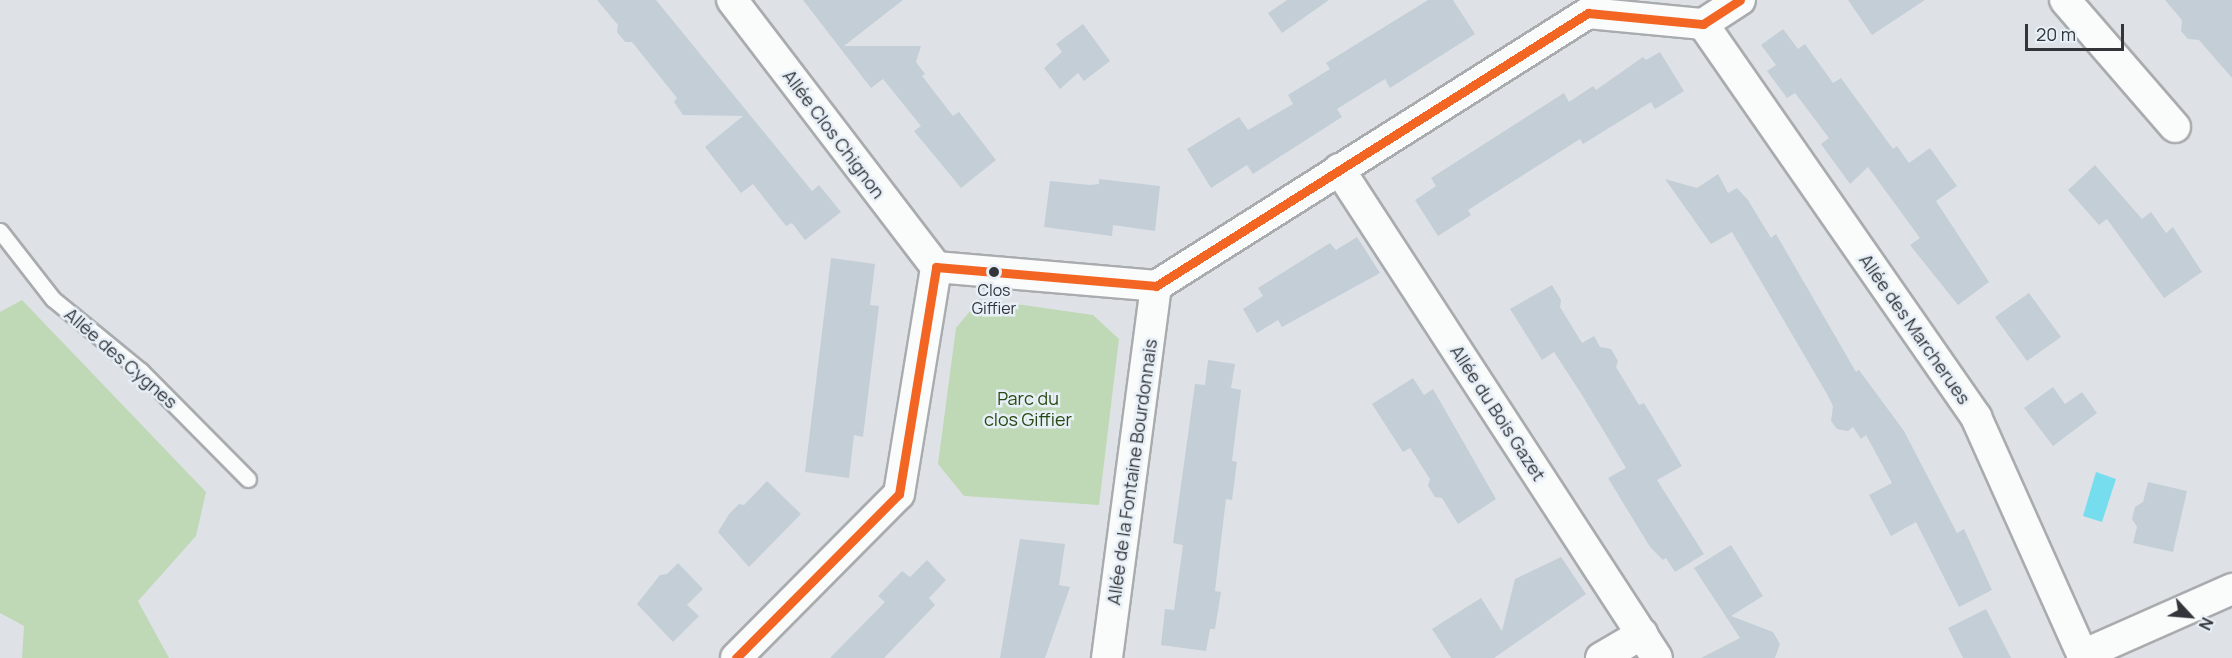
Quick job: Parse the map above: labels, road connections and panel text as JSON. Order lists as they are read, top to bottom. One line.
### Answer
{"streets":{"street":["Allée Clos Chignon","Allée des Marcherues","Allée du Bois Gazet","Allée de la Fontaine Bourdonnais"],"lane":["Allée des Cygnes"]},"parks":["Parc du clos Giffier"],"places":["Clos Giffier"],"scale_bar":"20 m","north":"bottom right"}
